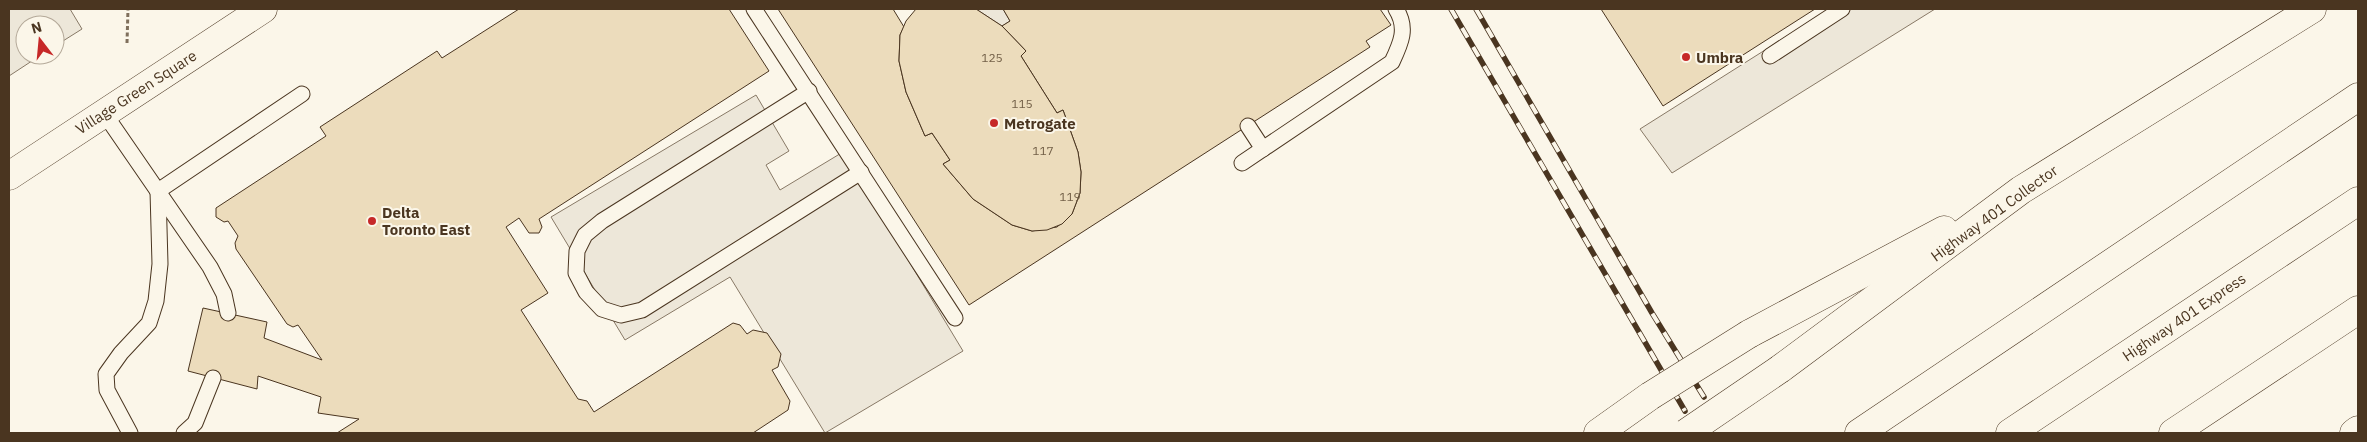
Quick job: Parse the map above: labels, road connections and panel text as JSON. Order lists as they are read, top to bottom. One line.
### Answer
{"streets":{"main road":["Village Green Square","Highway 401 Collector","Highway 401 Express"]},"places":["Umbra","Metrogate","Delta Toronto East"],"house_numbers":["125","115","117","119"],"north":"top"}
